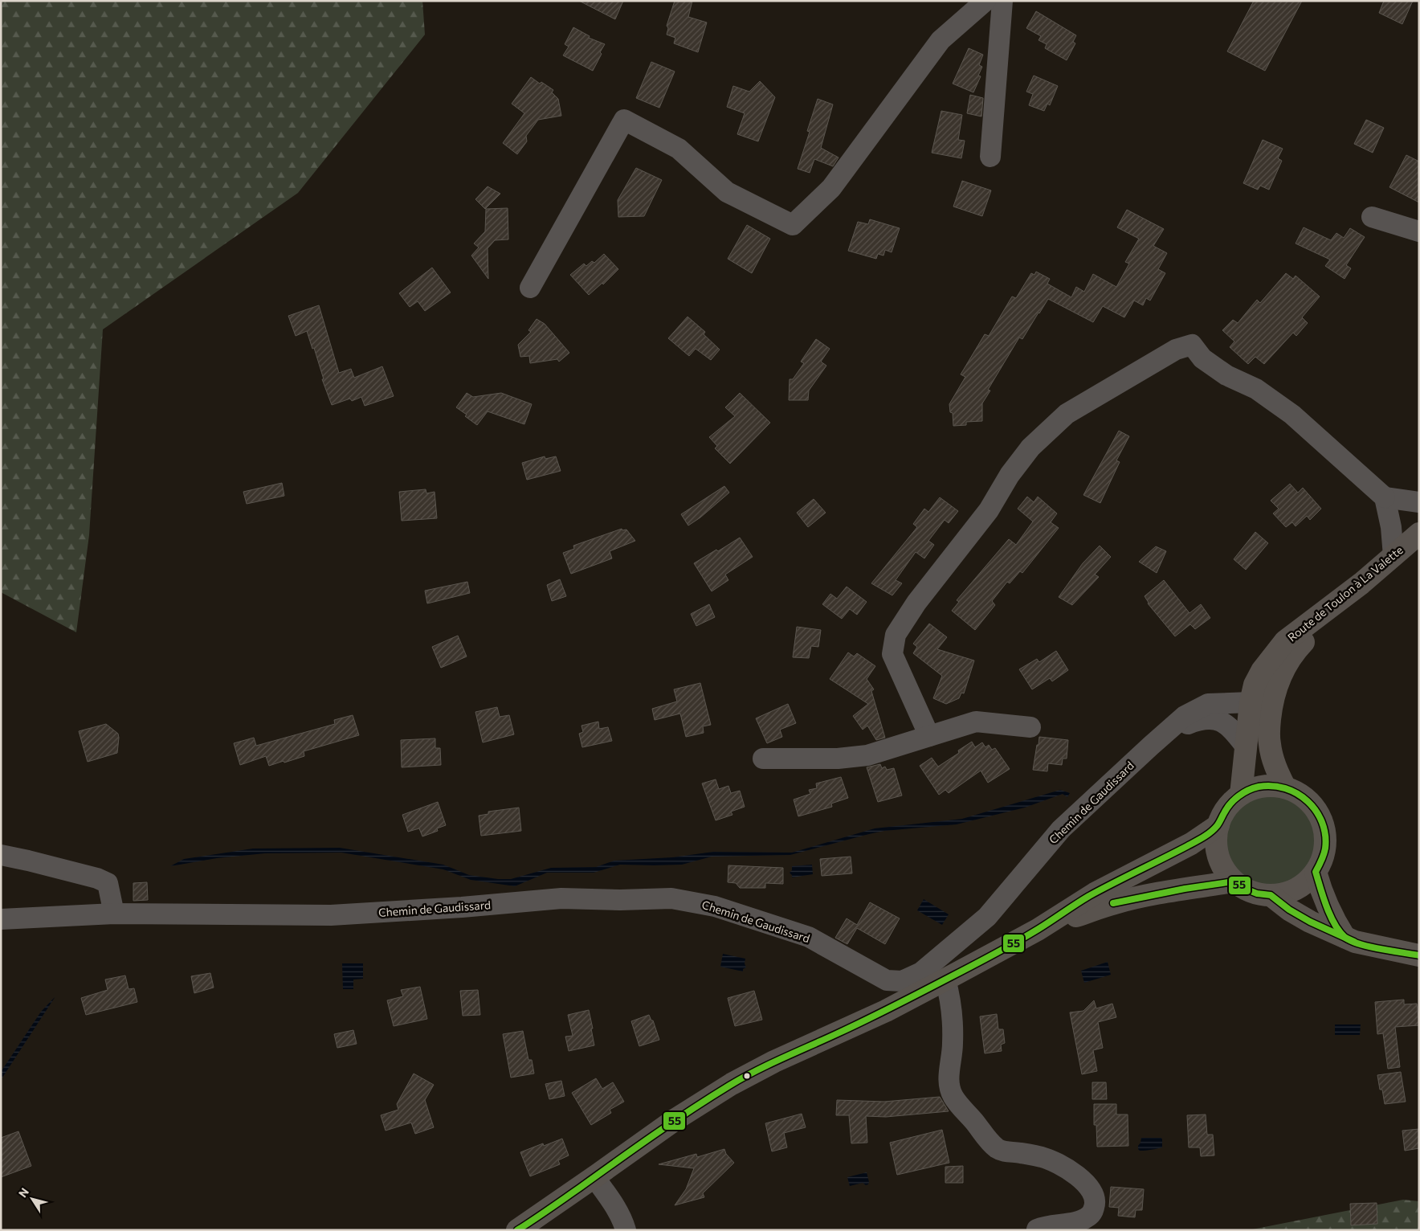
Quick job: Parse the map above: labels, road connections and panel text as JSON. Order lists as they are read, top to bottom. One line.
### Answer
{"streets":{"main road":["Route de Toulon à La Valette"],"street":["Chemin de Gaudissard"]},"crossings":[["Route de Toulon à La Valette","Chemin de Gaudissard"]],"lines":["transit line 55"],"north":"top left"}
